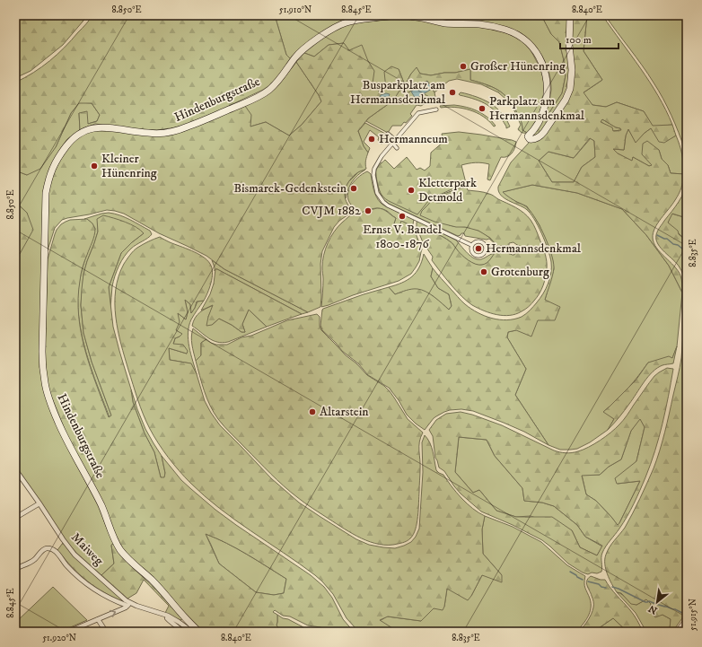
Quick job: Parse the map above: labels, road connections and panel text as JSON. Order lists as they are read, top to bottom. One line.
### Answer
{"streets":{"main road":["Hindenburgstraße"],"street":["Maiweg"]},"places":["Großer Hünenring","Busparkplatz am Hermannsdenkmal","Parkplatz am Hermannsdenkmal","Hermanneum","Kleiner Hünenring","Bismarck-Gedenkstein","Kletterpark Detmold","CVJM 1882","Ernst V. Bandel 1800-1876","Hermannsdenkmal","Grotenburg","Altarstein"],"scale_bar":"100 m","north":"bottom left","coordinates":["8.850°E","51.910°N","8.845°E","8.840°E","8.835°E","51.915°N","51.920°N"]}
